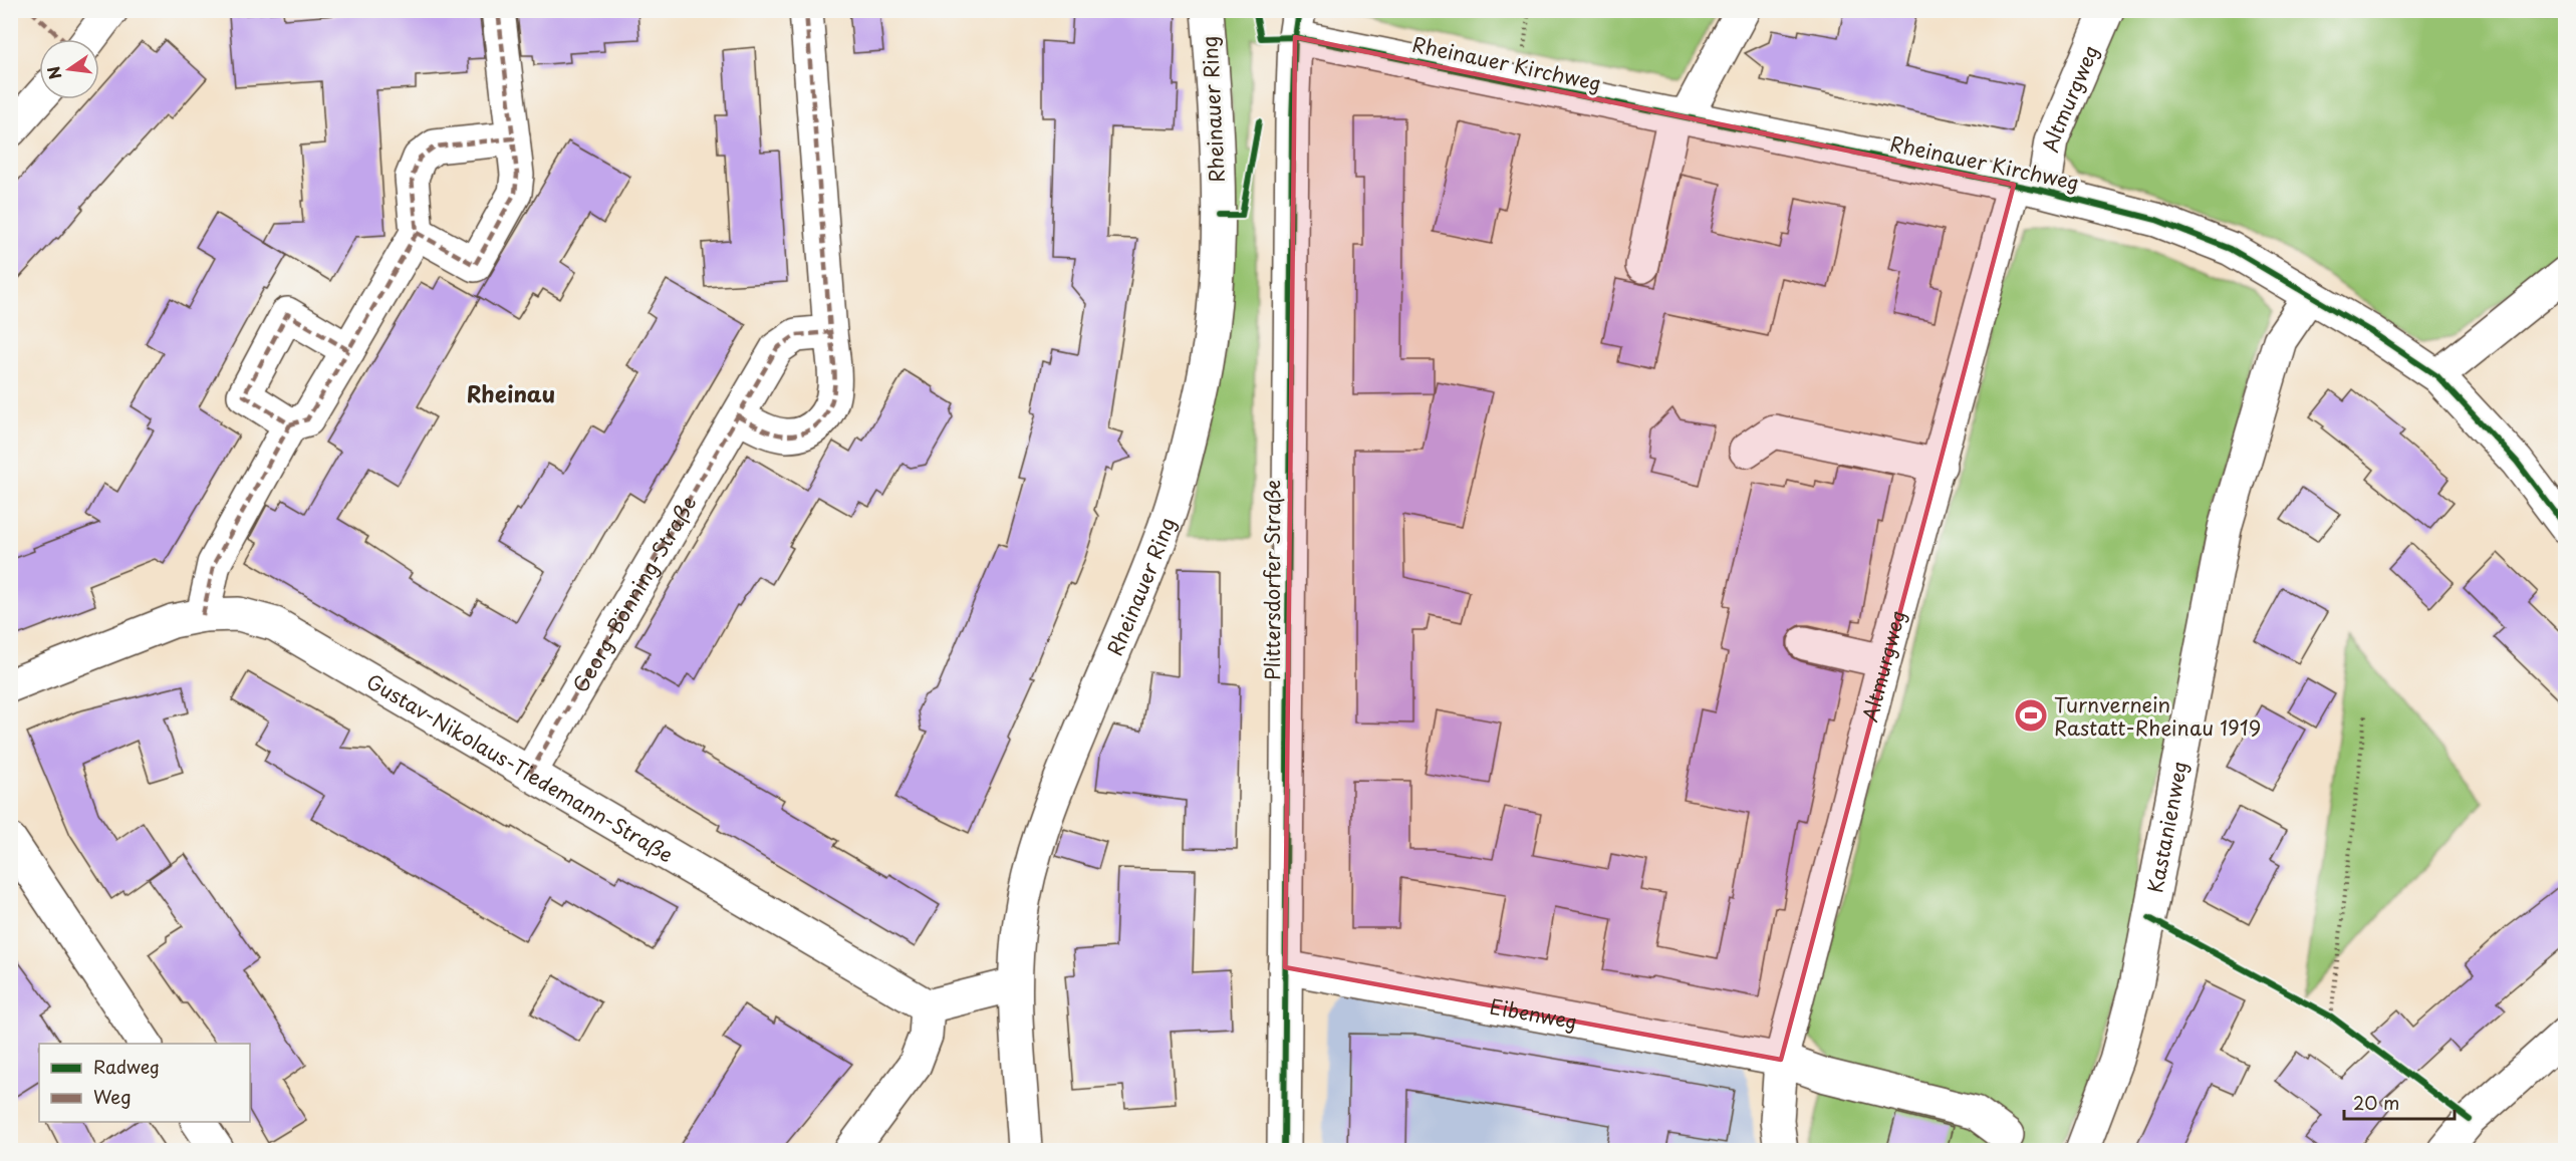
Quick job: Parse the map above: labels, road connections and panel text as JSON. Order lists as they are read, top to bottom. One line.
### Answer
{"streets":{"street":["Rheinauer Kirchweg","Altmurgweg","Rheinauer Ring","Plittersdorfer Straße","Georg-Bönning-Straße","Gustav-Nikolaus-Tiedemann-Straße","Kastanienweg","Eibenweg"]},"crossings":[["Rheinauer Kirchweg","Altmurgweg"],["Rheinauer Kirchweg","Plittersdorfer Straße"],["Rheinauer Kirchweg","Kastanienweg"],["Altmurgweg","Eibenweg"],["Plittersdorfer Straße","Eibenweg"],["Georg-Bönning-Straße","Gustav-Nikolaus-Tiedemann-Straße"]],"districts":["Rheinau"],"places":{"sports":["Turnvernein Rastatt-Rheinau 1919"]},"legend":["Radweg","Weg"],"scale_bar":"20 m","north":"left"}
